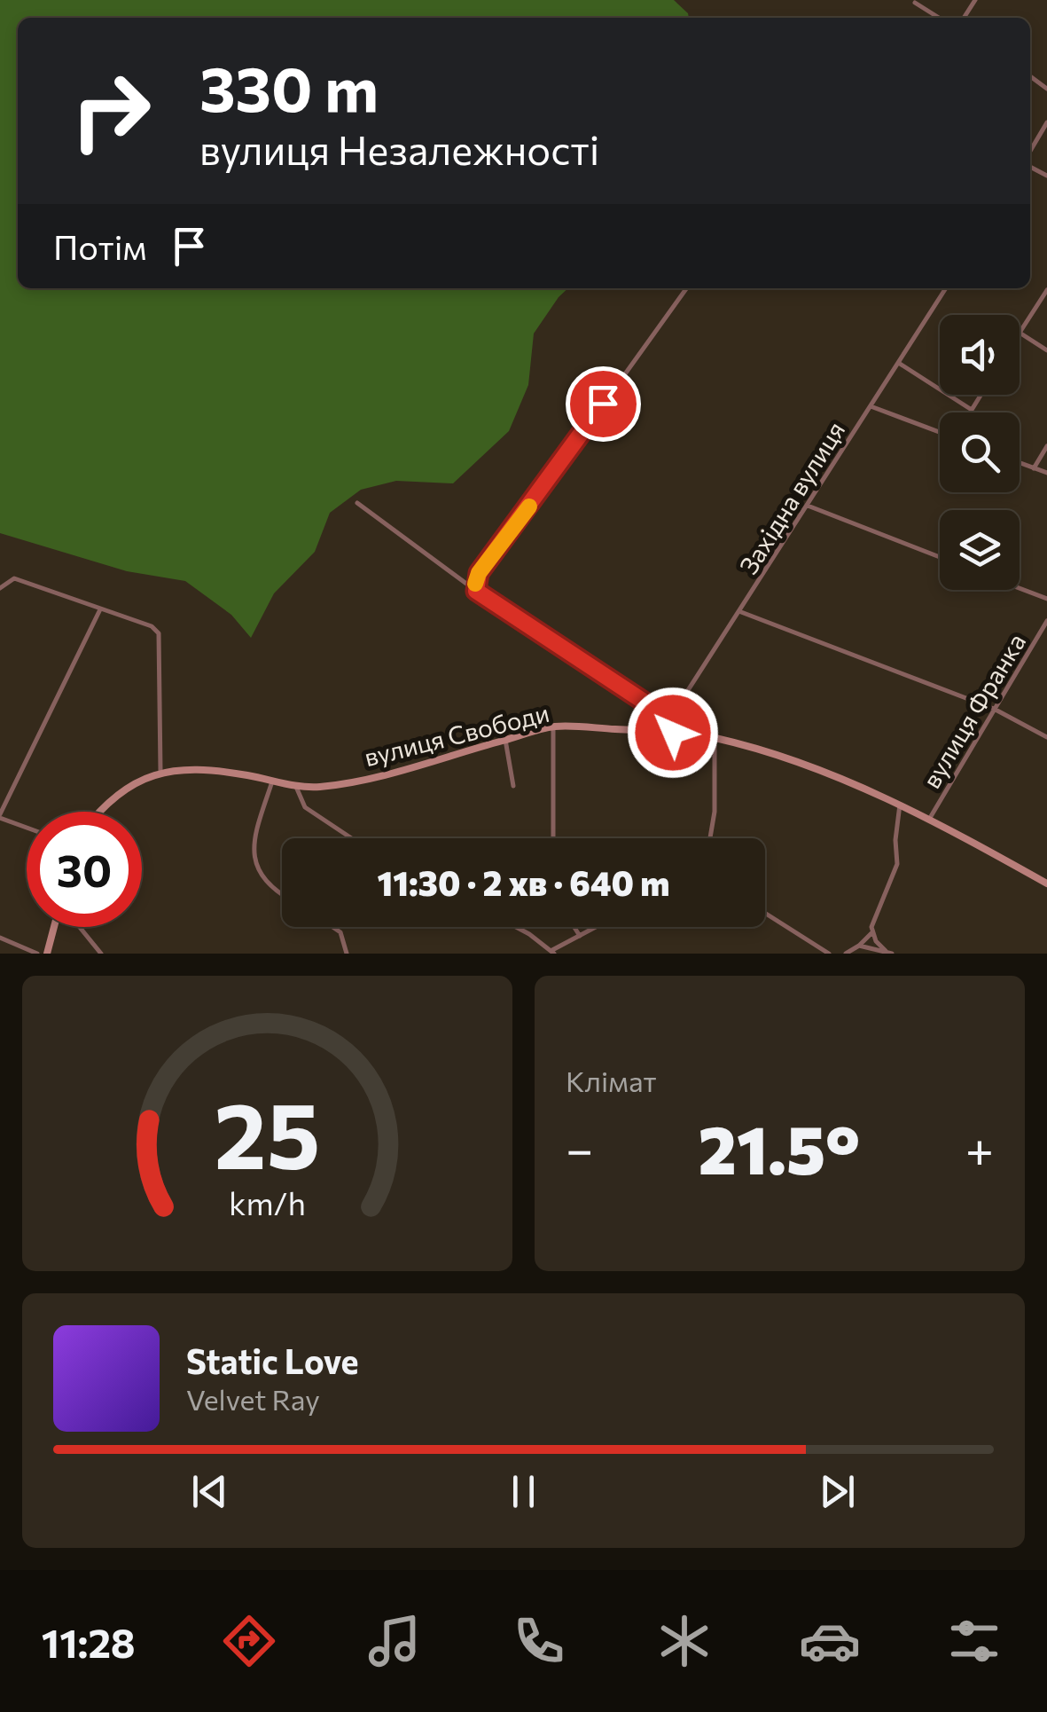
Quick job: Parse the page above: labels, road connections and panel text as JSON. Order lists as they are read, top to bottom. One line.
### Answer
{"streets":{"street":["Західна вулиця","вулиця Франка","вулиця Свободи"]},"crossings":[["вулиця Франка","вулиця Свободи"]],"page":{"turn":["330 m","вулиця Незалежності"],"then":"Потім","limit":"30","trip":"11:30 · 2 хв · 640 m","tile":"Клімат","heat":["−","21.5°","+"],"song":["Static Love","Velvet Ray"],"tabs":"11:28","gauge":["25","km/h"]}}
